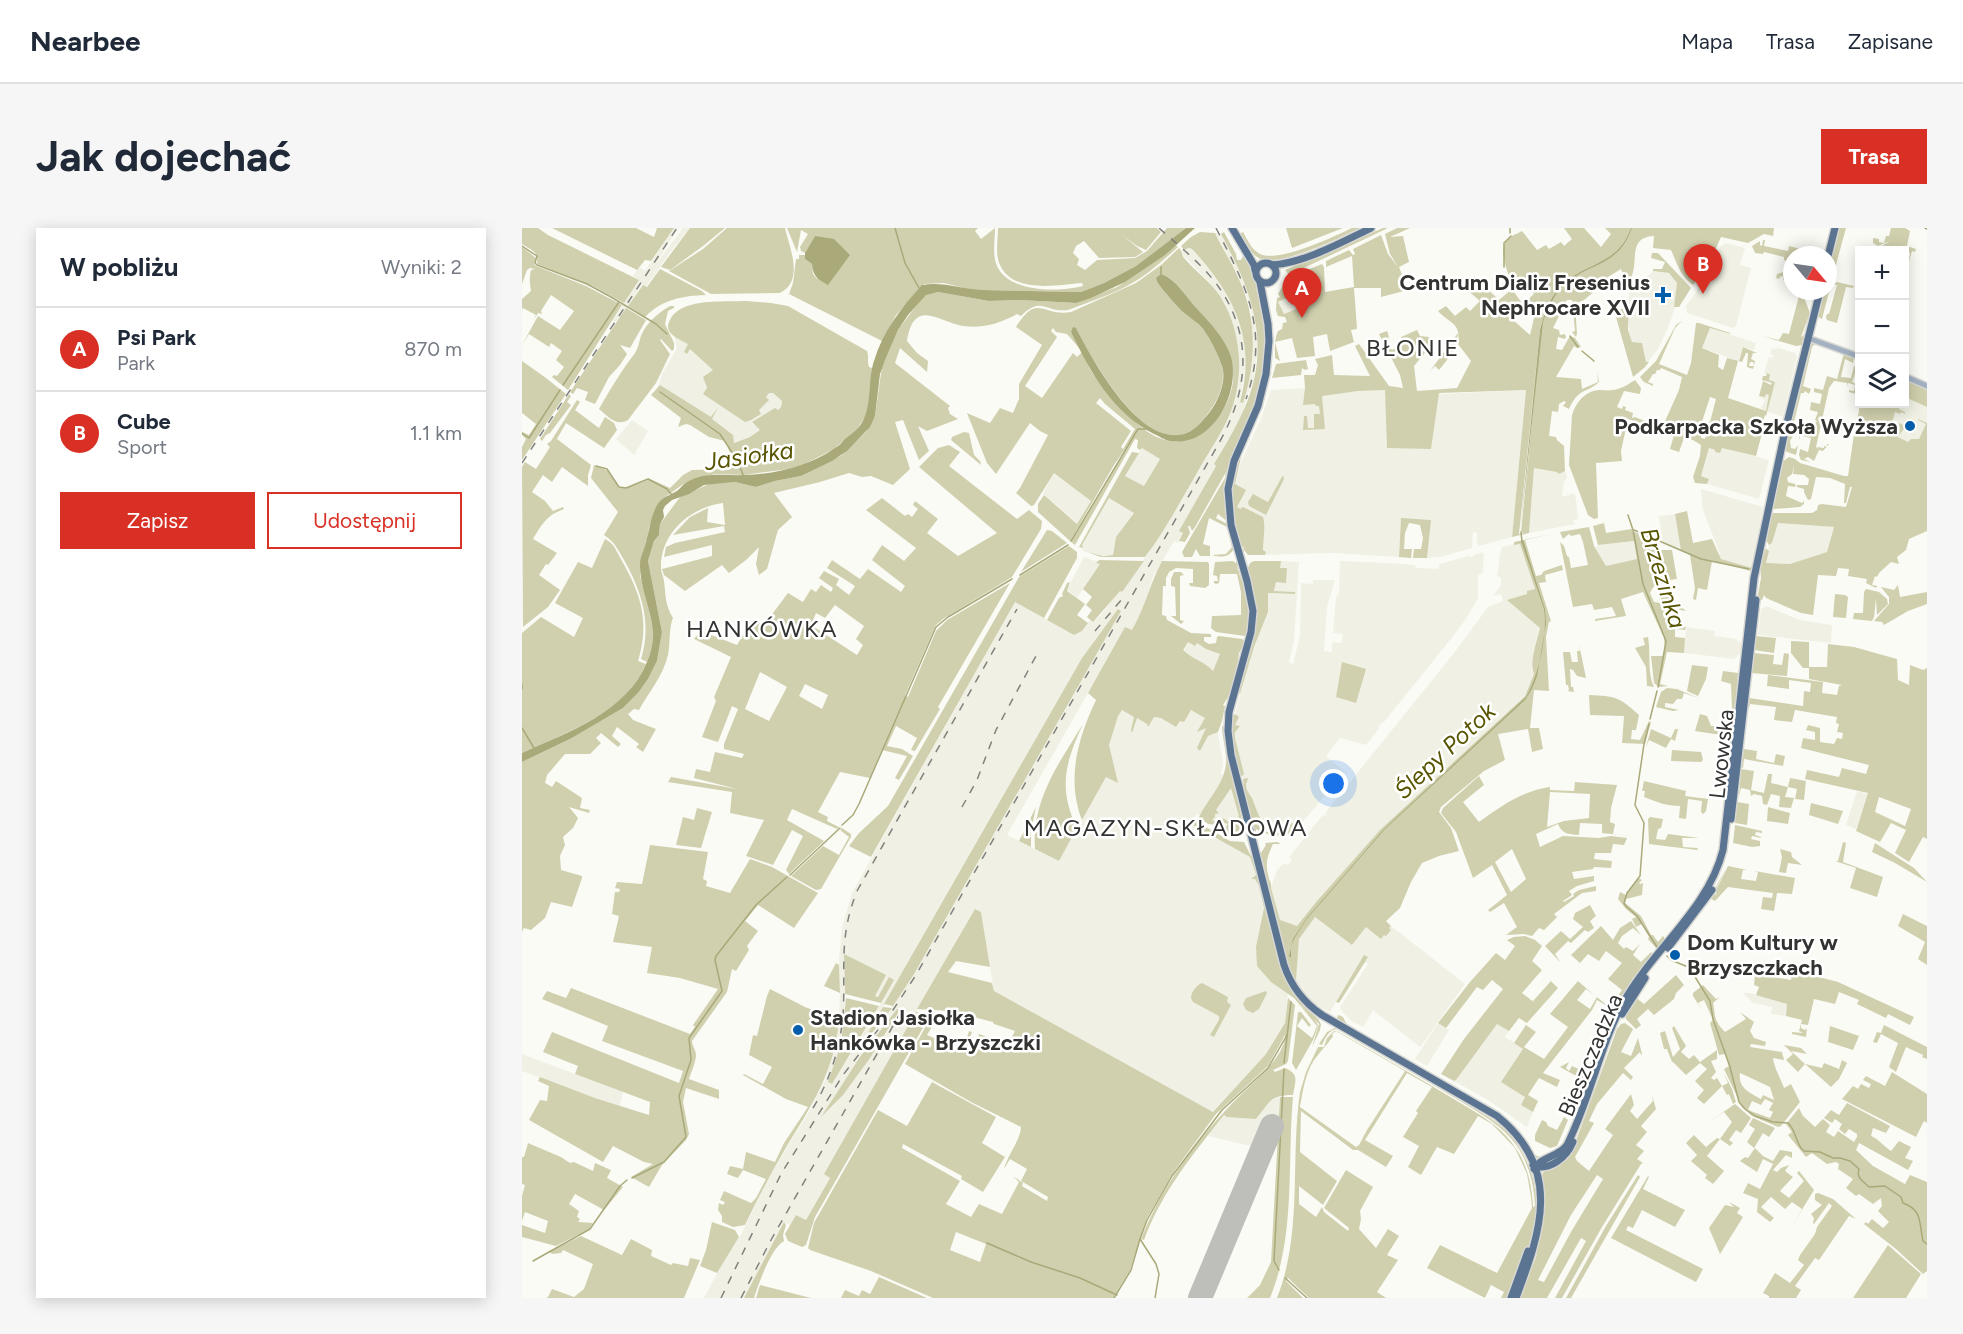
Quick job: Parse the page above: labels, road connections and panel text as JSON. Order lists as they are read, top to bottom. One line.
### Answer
{"streets":{"main road":["Lwowska","Bieszczadzka"]},"crossings":[["Lwowska","Bieszczadzka"]],"districts":["BŁONIE","HANKÓWKA","MAGAZYN-SKŁADOWA"],"water":["Jasiołka","Brzezinka","Ślepy Potok"],"places":{"health":["Centrum Dializ Fresenius Nephrocare XVII"],"other":["Podkarpacka Szkoła Wyższa","Dom Kultury w Brzyszczkach","Stadion Jasiołka Hankówka - Brzyszczki"]},"north":"bottom right","page":{"header":"Nearbee","nav":["Mapa","Trasa","Zapisane"],"buttons":["Trasa",["Zapisz","Udostępnij"]],"title":"Jak dojechać","heading":["W pobliżu","Wyniki: 2"],"pins":["B","A"],"map_buttons":["+","−"],"list":[{"mark":"A","name":"Psi Park","note":"Park","value":"870 m"},{"mark":"B","name":"Cube","note":"Sport","value":"1.1 km"}]}}
